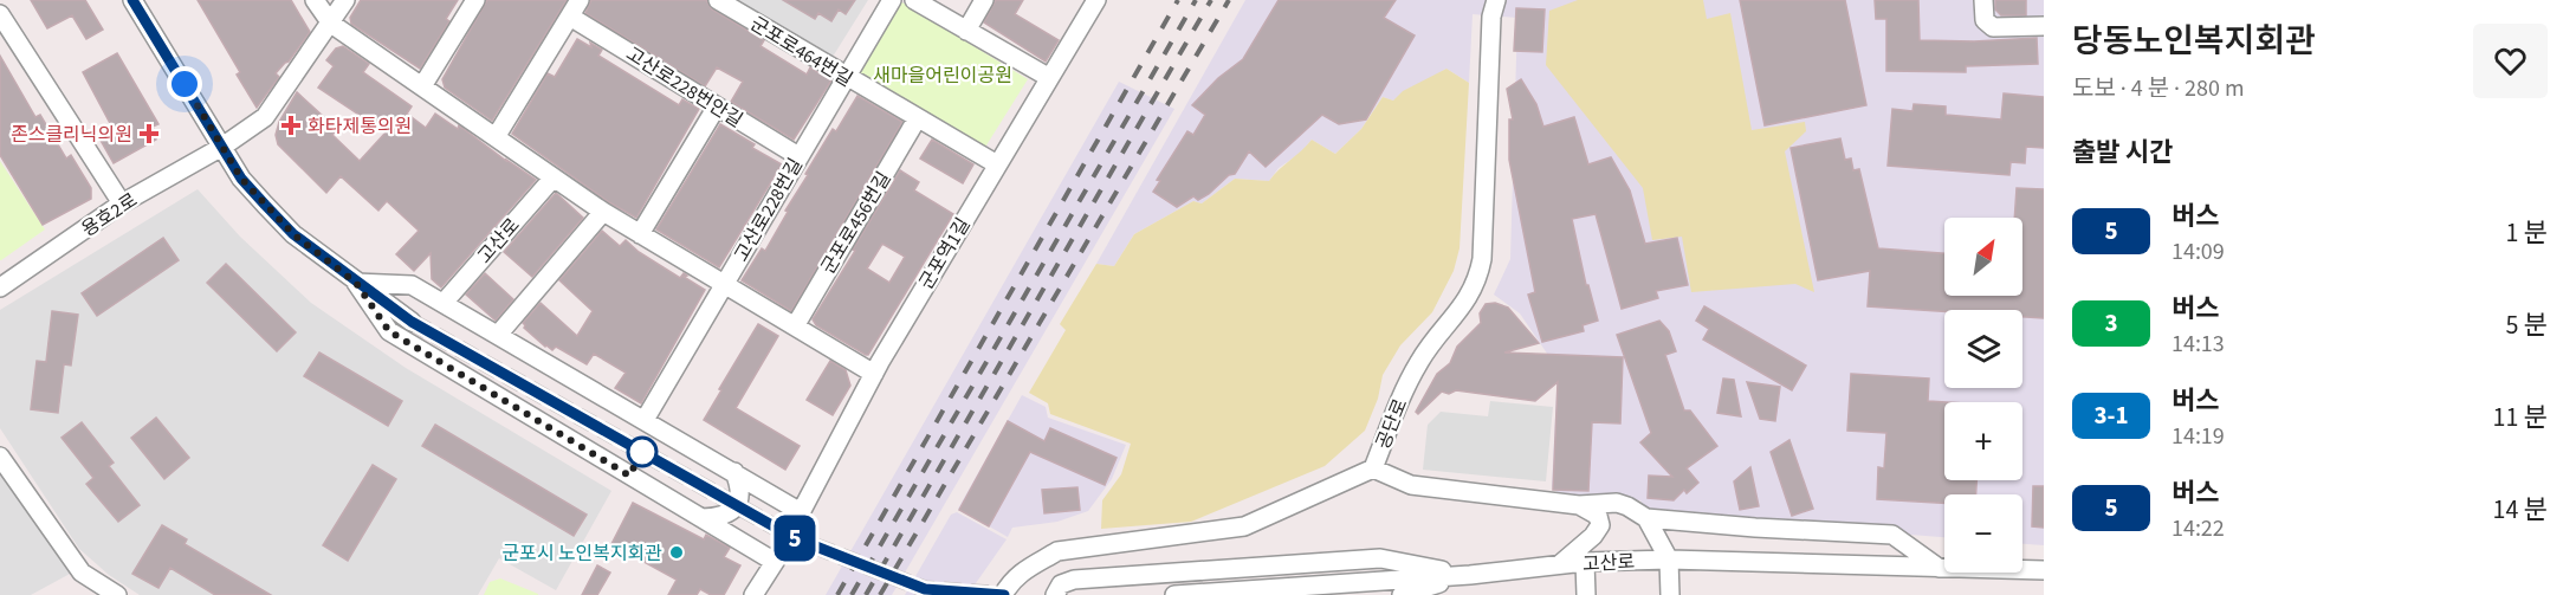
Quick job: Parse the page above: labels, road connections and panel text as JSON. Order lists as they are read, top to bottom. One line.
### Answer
{"streets":{"street":["군포로464번길","고산로228번안길","고산로228번길","용호2로","군포로456번길","고산로","군포역1길","공단로"]},"crossings":[["군포로464번길","고산로228번길"],["군포로464번길","군포로456번길"],["군포로464번길","군포역1길"],["고산로228번안길","고산로228번길"]],"parks":["새마을어린이공원"],"places":{"health":["화타제통의원","존스클리닉의원"],"other":["군포시 노인복지회관"]},"lines":["bus line 5"],"north":"top right","page":{"on_map":"5","heading":[["당동노인복지회관","도보 · 4 분 · 280 m"],"출발 시간"],"list":[{"mark":"5","name":"버스","note":"14:09","value":"1 분"},{"mark":"3","name":"버스","note":"14:13","value":"5 분"},{"mark":"3-1","name":"버스","note":"14:19","value":"11 분"},{"mark":"5","name":"버스","note":"14:22","value":"14 분"}],"map_buttons":["+","−"]}}
